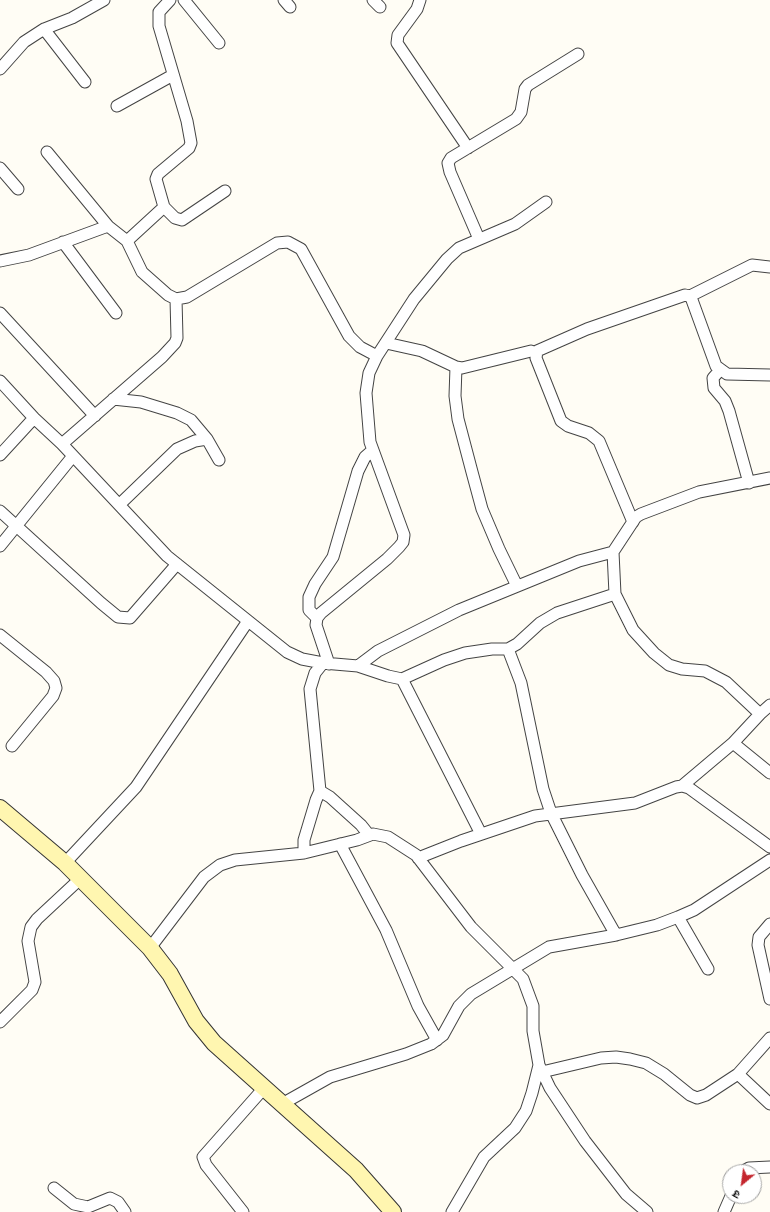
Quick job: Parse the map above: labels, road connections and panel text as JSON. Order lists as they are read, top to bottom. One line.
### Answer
{"north":"bottom left"}
